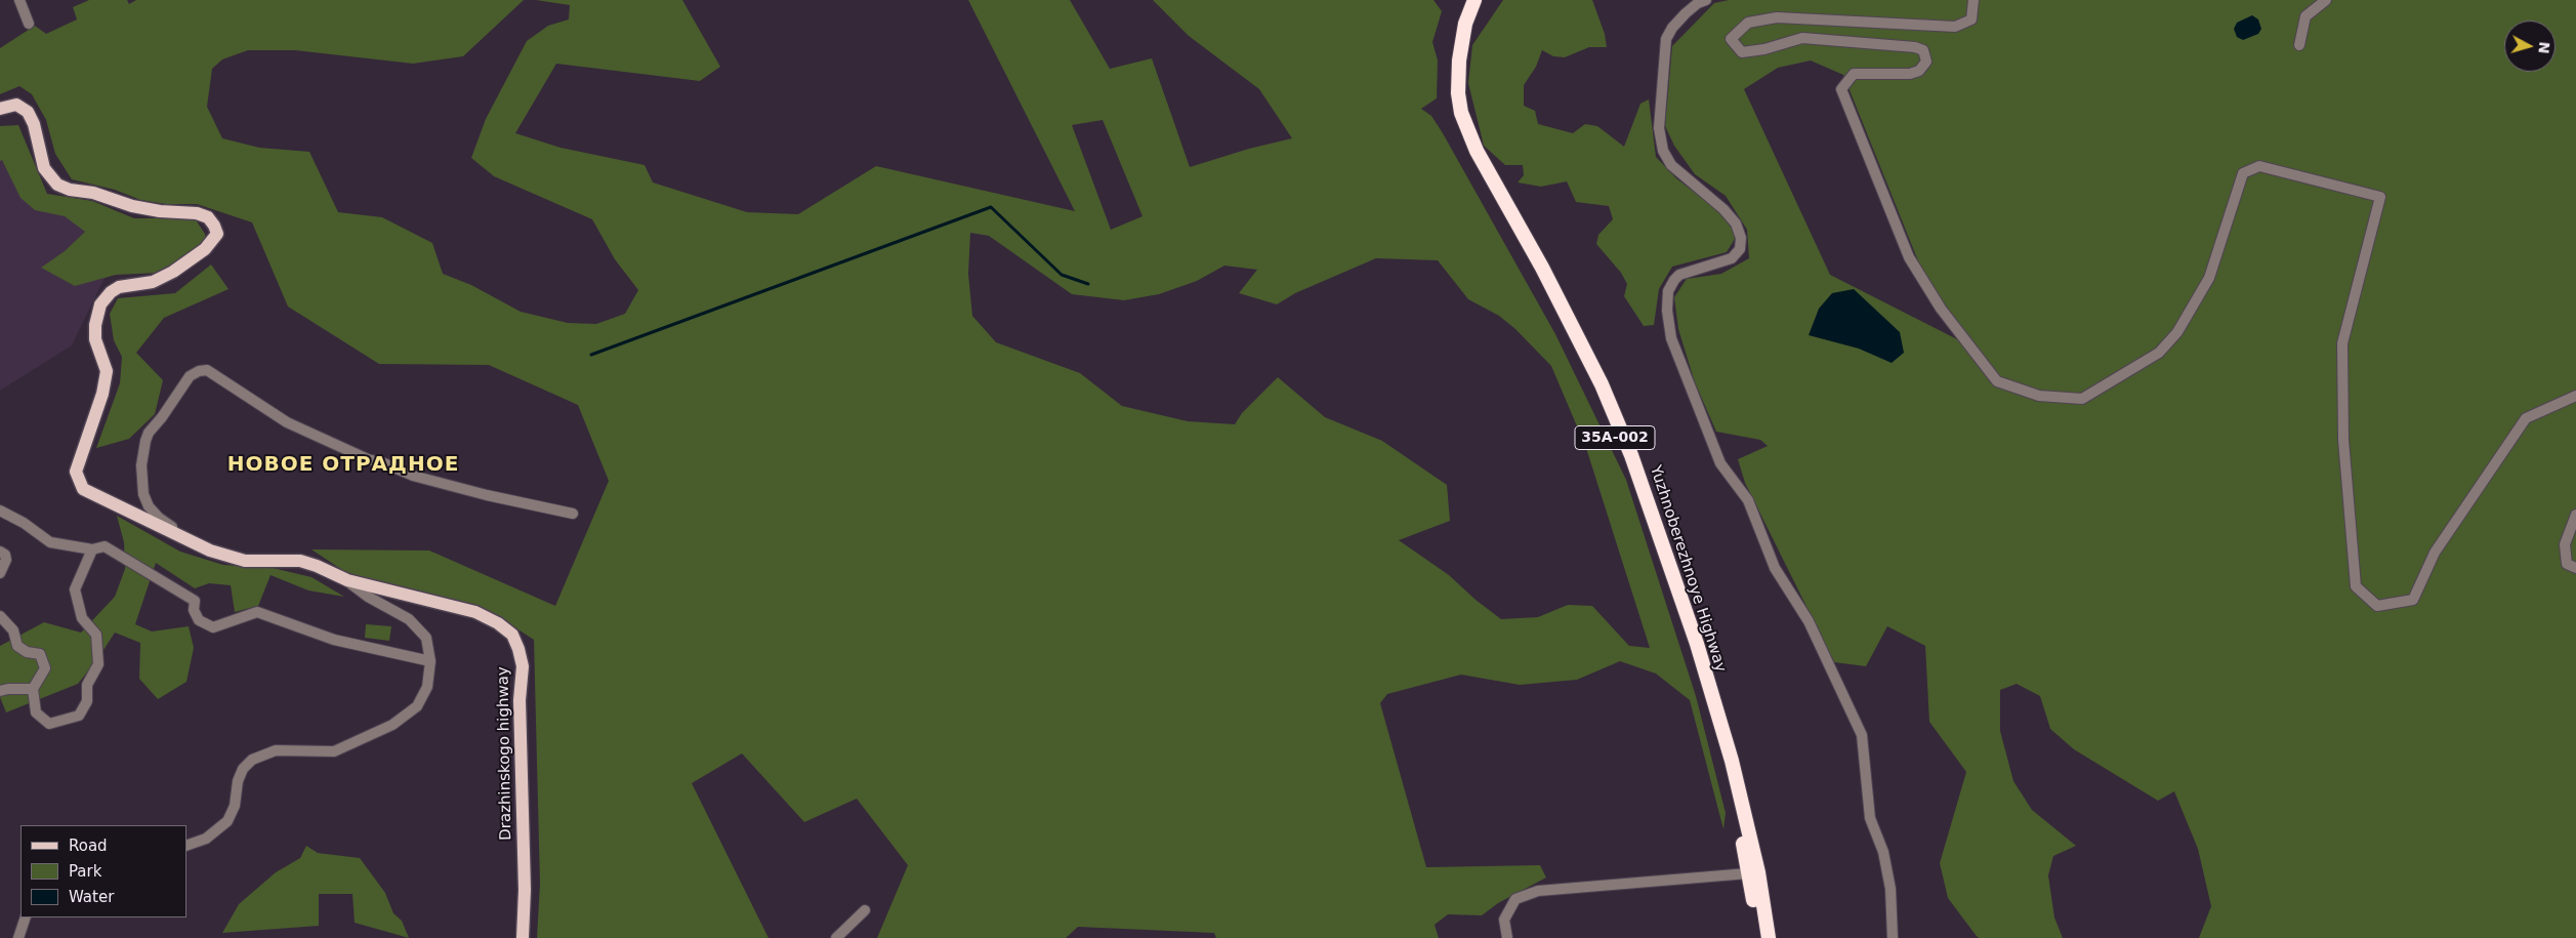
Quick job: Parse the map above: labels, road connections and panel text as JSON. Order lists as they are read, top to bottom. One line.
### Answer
{"streets":{"highway":["35А-002","Yuzhnoberezhnoye Highway"],"main road":["Drazhinskogo highway"]},"districts":["НОВОЕ ОТРАДНОЕ"],"legend":["Road","Park","Water"],"north":"right"}
